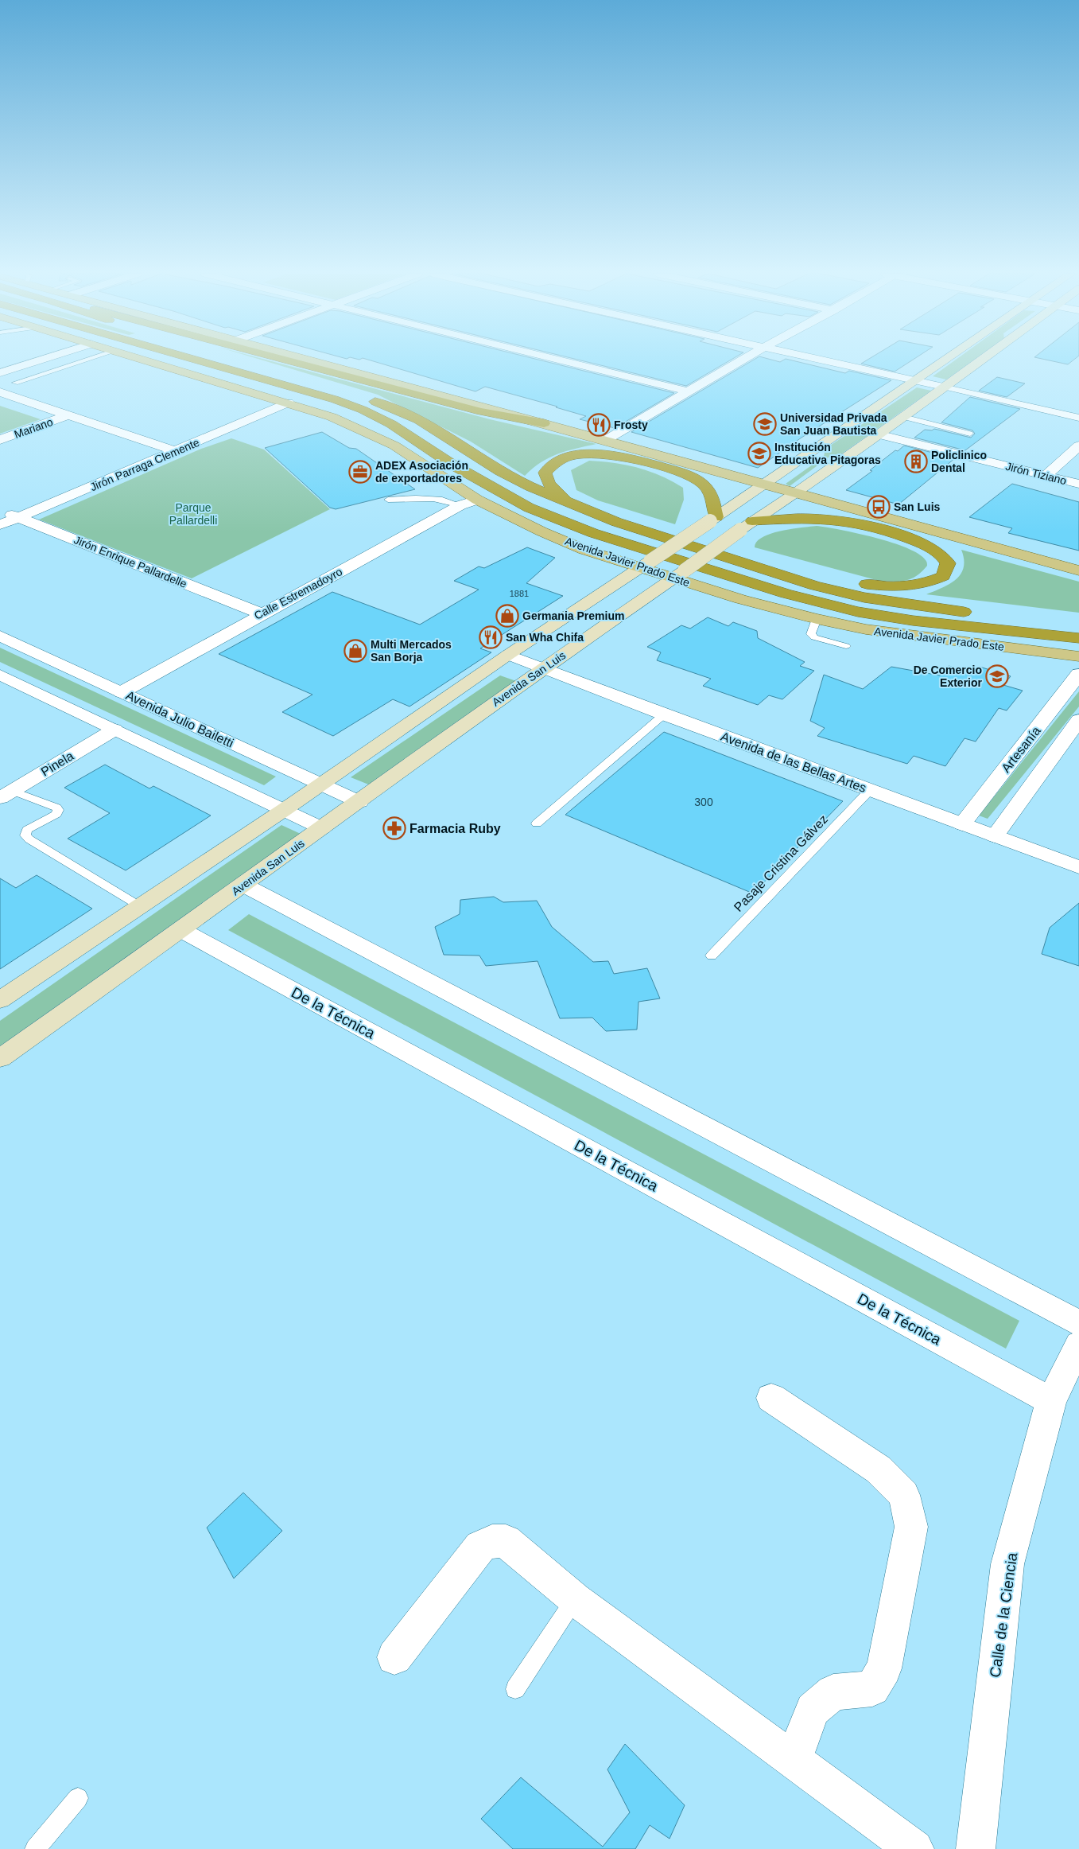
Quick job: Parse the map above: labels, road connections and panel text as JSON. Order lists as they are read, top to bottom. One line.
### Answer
{"streets":{"highway":["Avenida Javier Prado Este"],"main road":["Avenida San Luis"],"street":["Mariano","Jirón Parraga Clemente","Jirón Tiziano","Jirón Enrique Pallardelle","Calle Estremadoyro","Avenida Julio Bailetti","Artesanía","Avenida de las Bellas Artes","Pinela","De la Técnica","Calle de la Ciencia"],"lane":["Pasaje Cristina Gálvez"]},"crossings":[["Jirón Parraga Clemente","Jirón Enrique Pallardelle"],["Jirón Parraga Clemente","Avenida Javier Prado Este"],["Jirón Tiziano","Avenida San Luis"],["Jirón Enrique Pallardelle","Calle Estremadoyro"],["Avenida Javier Prado Este","Calle Estremadoyro"],["Avenida Javier Prado Este","Avenida San Luis"],["Calle Estremadoyro","Avenida Julio Bailetti"],["Avenida San Luis","Avenida Julio Bailetti"],["Avenida San Luis","Avenida de las Bellas Artes"],["Avenida San Luis","De la Técnica"],["Artesanía","Avenida de las Bellas Artes"],["Avenida de las Bellas Artes","Pasaje Cristina Gálvez"],["De la Técnica","Calle de la Ciencia"]],"parks":["Parque Pallardelli"],"places":{"school or university":["Universidad Privada San Juan Bautista","Institución Educativa Pitagoras","De Comercio Exterior"],"restaurant":["Frosty","San Wha Chifa"],"building":["Policlinico Dental"],"office":["ADEX Asociación de exportadores"],"bus stop":["San Luis"],"shop":["Germania Premium","Multi Mercados San Borja"],"pharmacy":["Farmacia Ruby"]},"house_numbers":["1881","300"]}
